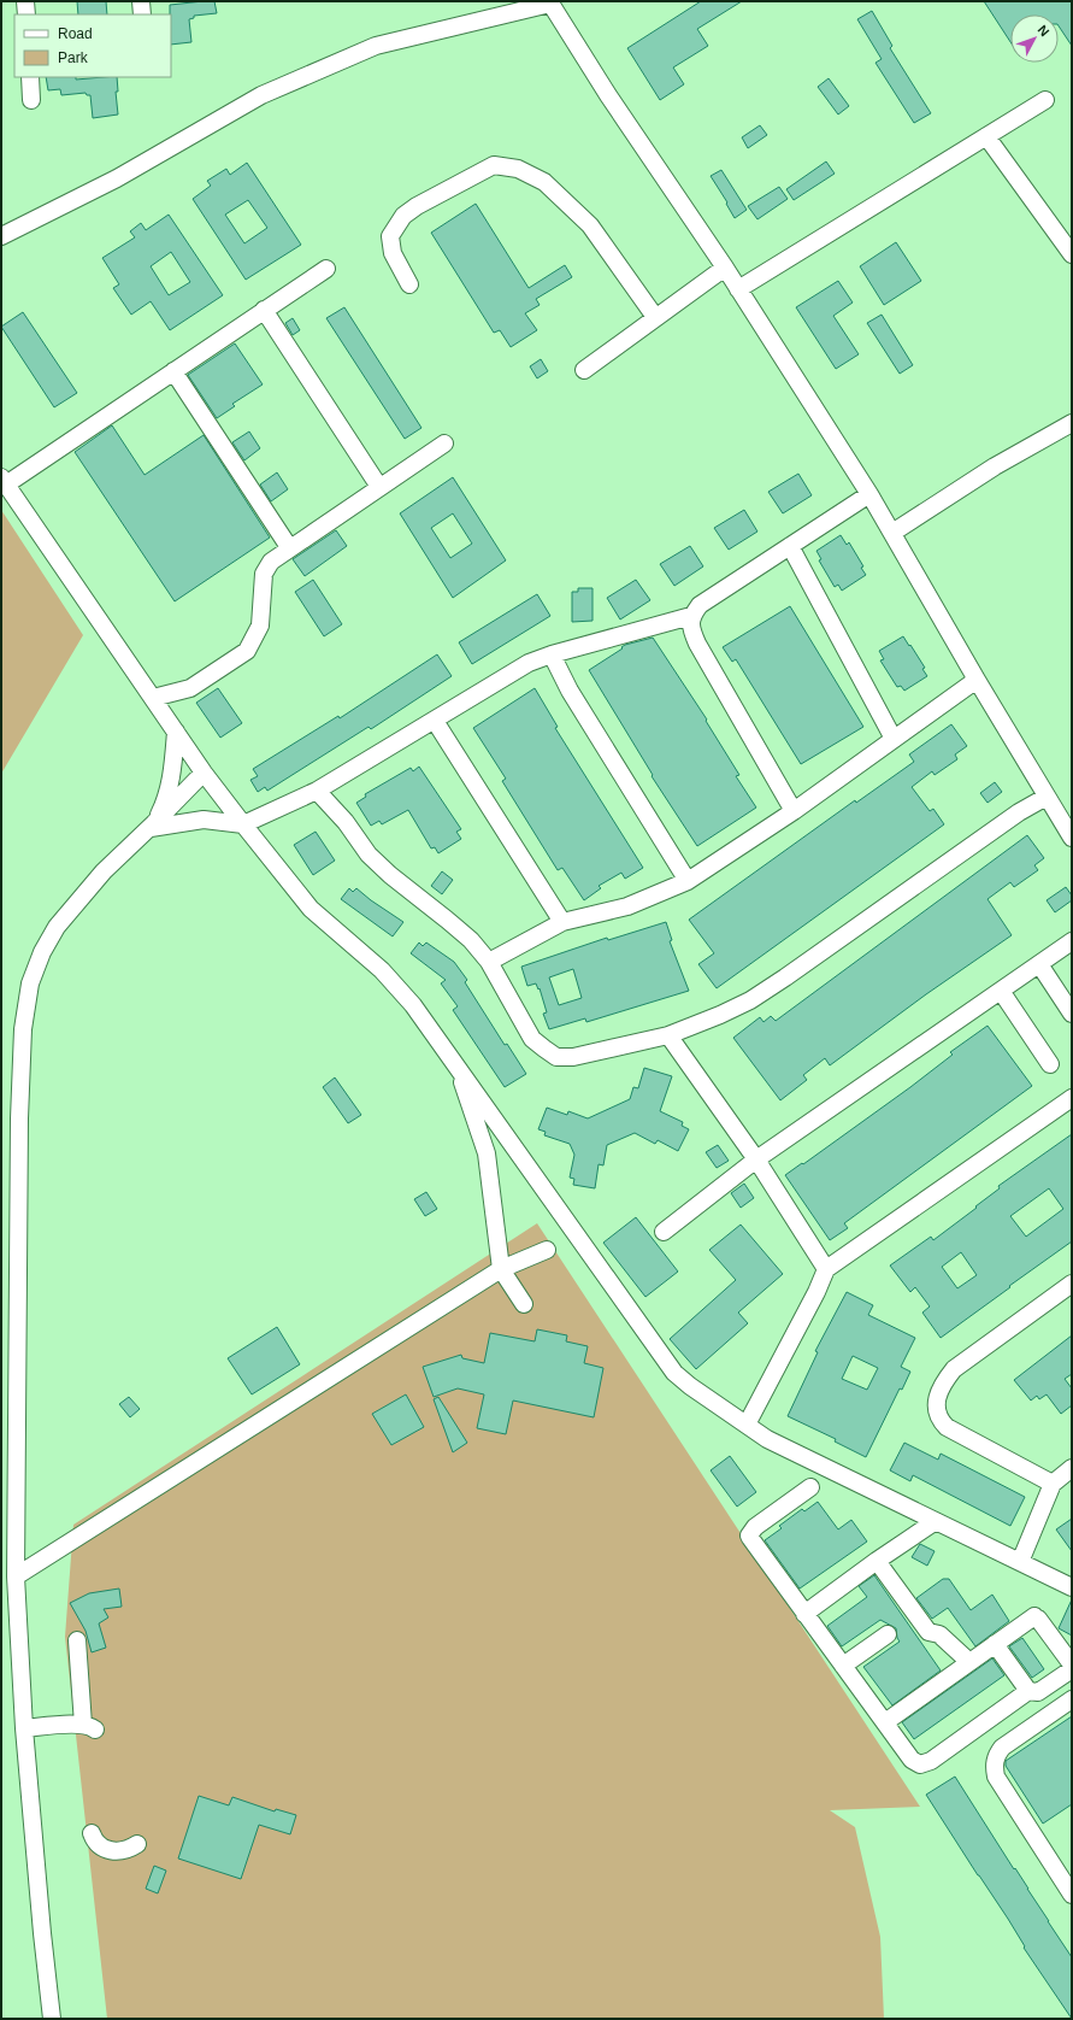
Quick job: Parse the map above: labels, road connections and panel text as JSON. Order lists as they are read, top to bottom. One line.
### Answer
{"legend":["Road","Park"],"north":"top right"}
